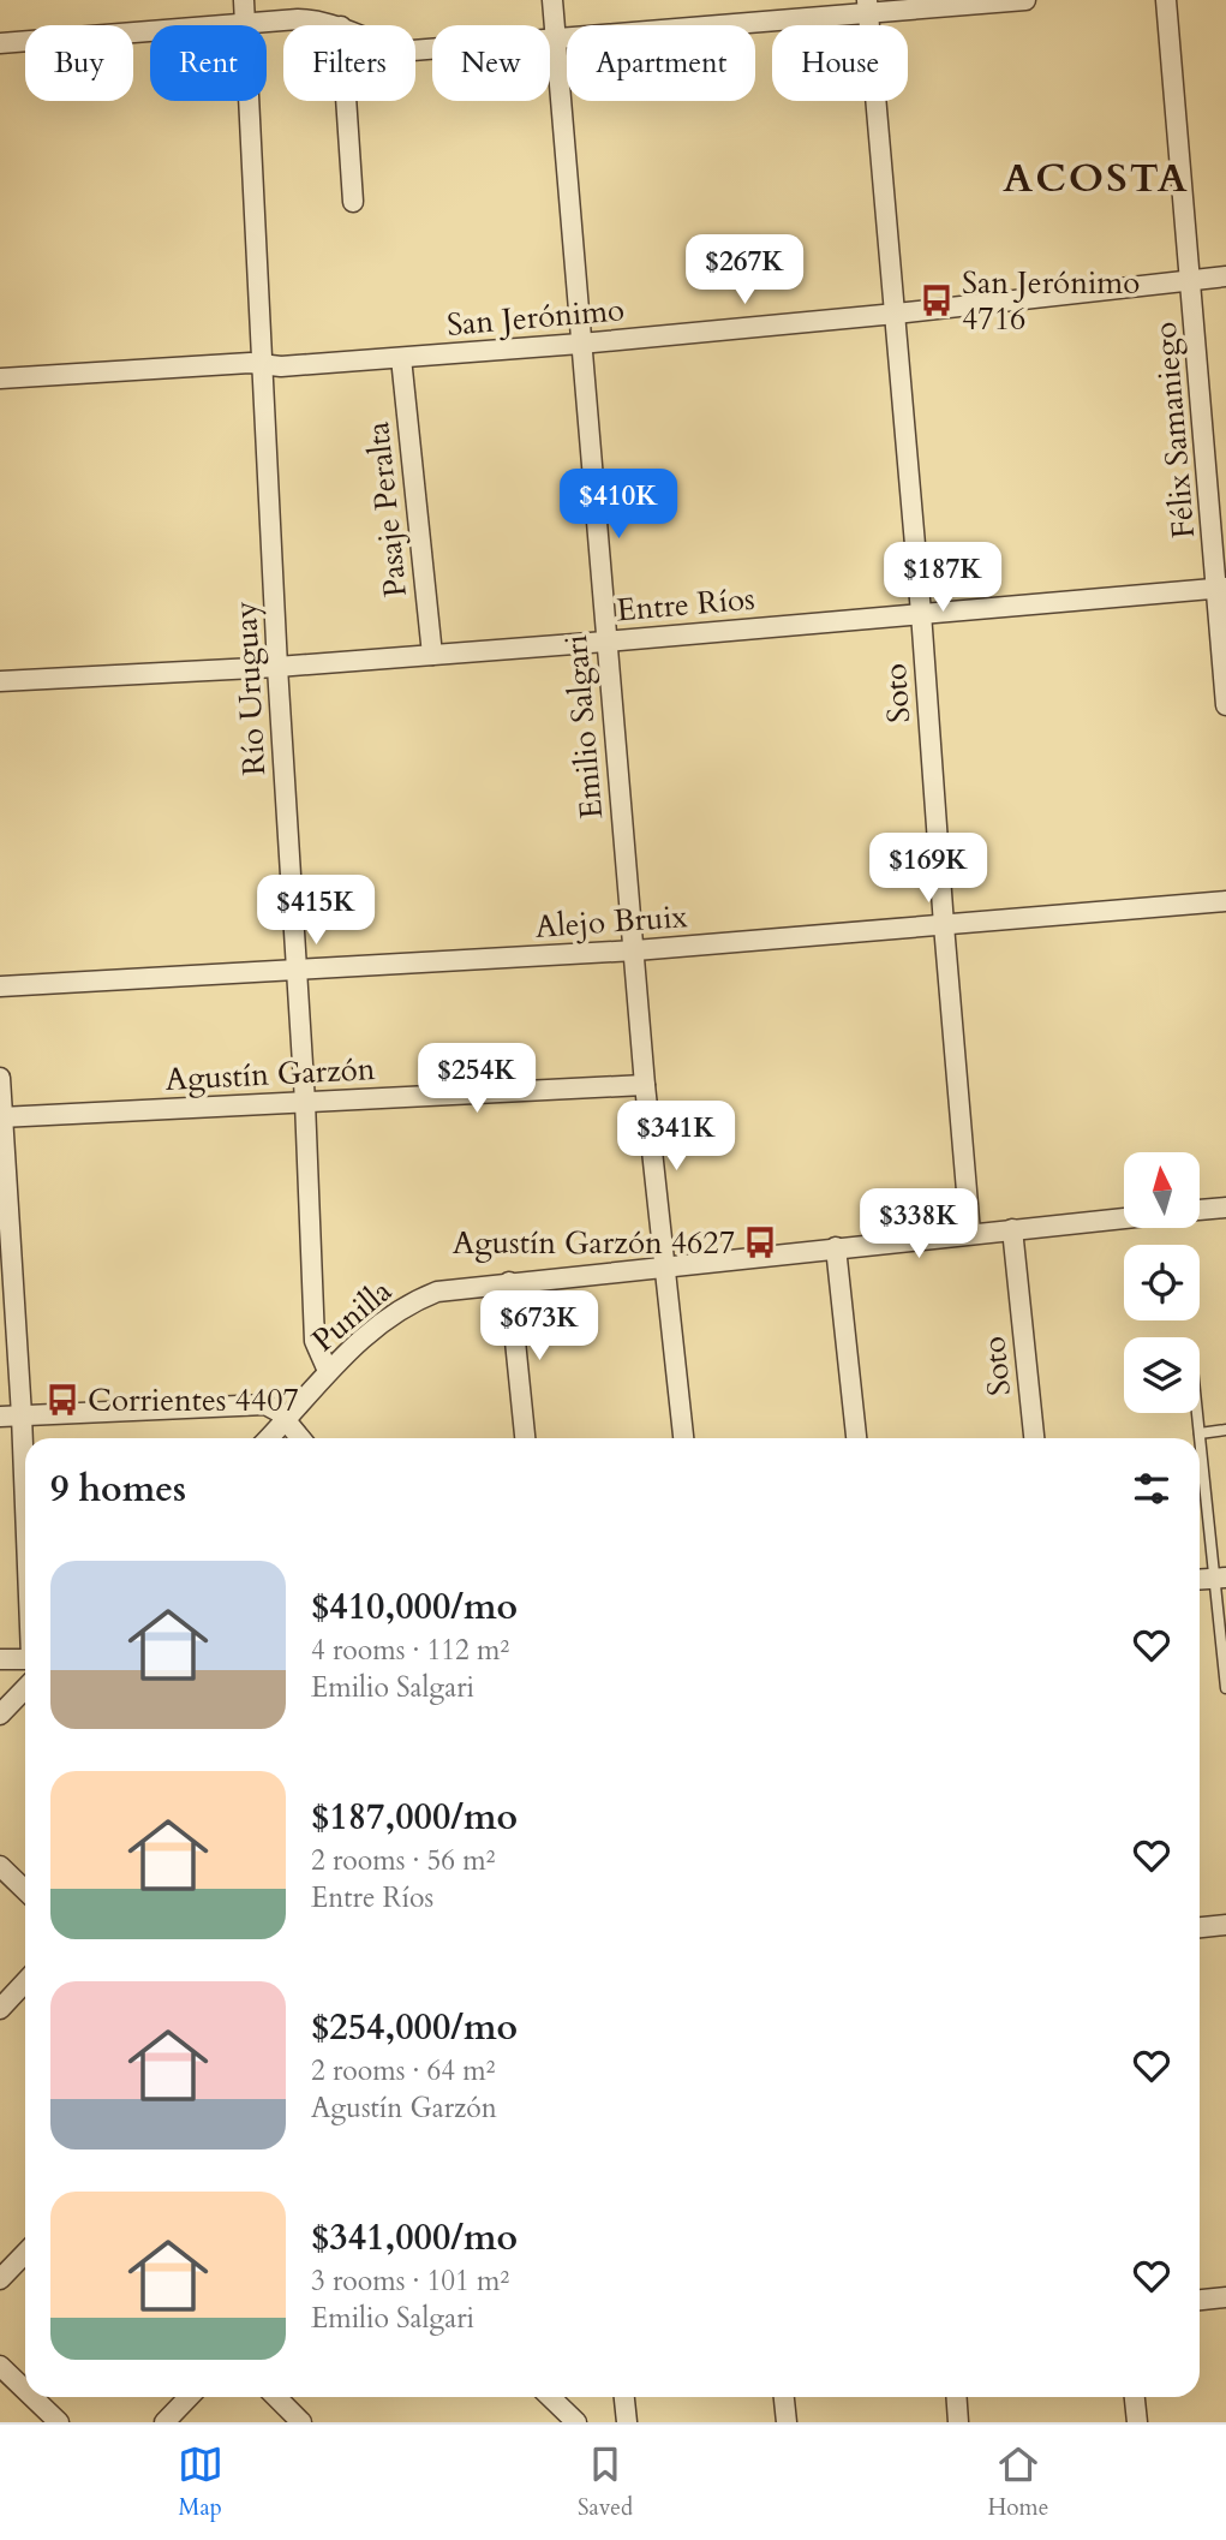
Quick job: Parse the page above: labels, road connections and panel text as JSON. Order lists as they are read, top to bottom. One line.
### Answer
{"streets":{"street":["San Jerónimo","Félix Samaniego","Pasaje Peralta","Entre Ríos","Río Uruguay","Soto","Emilio Salgari","Alejo Bruix","Agustín Garzón","Punilla"]},"crossings":[["San Jerónimo","Félix Samaniego"],["San Jerónimo","Pasaje Peralta"],["San Jerónimo","Río Uruguay"],["San Jerónimo","Soto"],["San Jerónimo","Emilio Salgari"],["Félix Samaniego","Entre Ríos"],["Pasaje Peralta","Entre Ríos"],["Entre Ríos","Río Uruguay"],["Entre Ríos","Soto"],["Entre Ríos","Emilio Salgari"],["Río Uruguay","Alejo Bruix"],["Río Uruguay","Agustín Garzón"],["Río Uruguay","Punilla"],["Soto","Alejo Bruix"],["Emilio Salgari","Alejo Bruix"],["Emilio Salgari","Agustín Garzón"]],"districts":["ACOSTA"],"places":{"bus stop":["San Jerónimo 4716","Agustín Garzón 4627","Corrientes 4407"]},"north":"top","page":{"chip":["Buy","Rent","Filters","New","Apartment","House"],"price":["$267K","$410K","$187K","$169K","$415K","$254K","$341K","$338K","$673K"],"heading":"9 homes","list":[{"name":"$410,000/mo","note":"4 rooms · 112 m² · Emilio Salgari"},{"name":"$187,000/mo","note":"2 rooms · 56 m² · Entre Ríos"},{"name":"$254,000/mo","note":"2 rooms · 64 m² · Agustín Garzón"},{"name":"$341,000/mo","note":"3 rooms · 101 m² · Emilio Salgari"}],"tabs":["Map","Saved","Home"]}}
